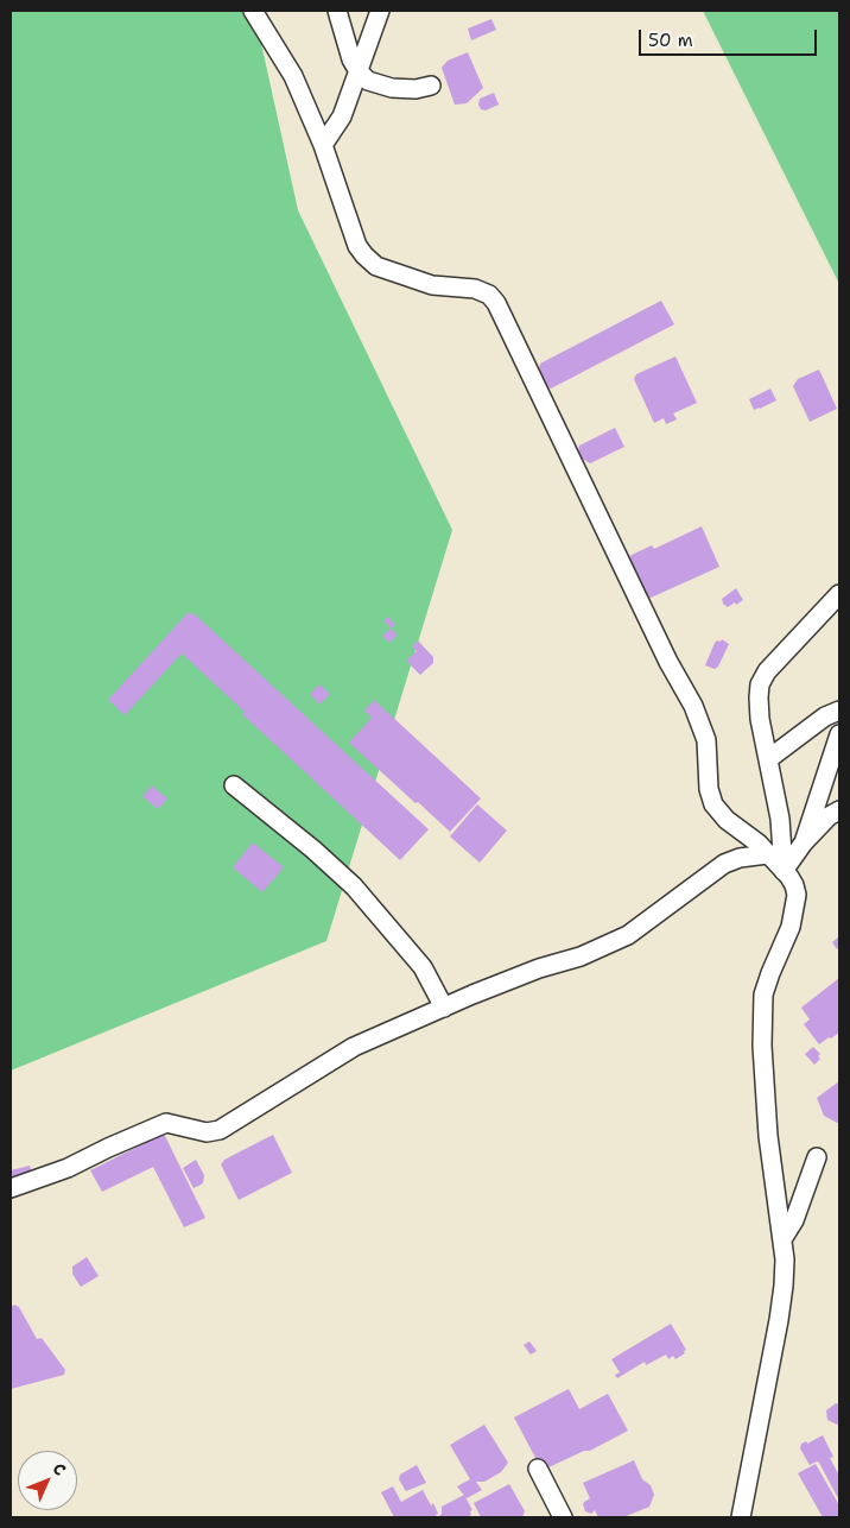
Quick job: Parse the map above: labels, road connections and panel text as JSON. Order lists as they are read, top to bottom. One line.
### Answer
{"scale_bar":"50 m","north":"top right"}
